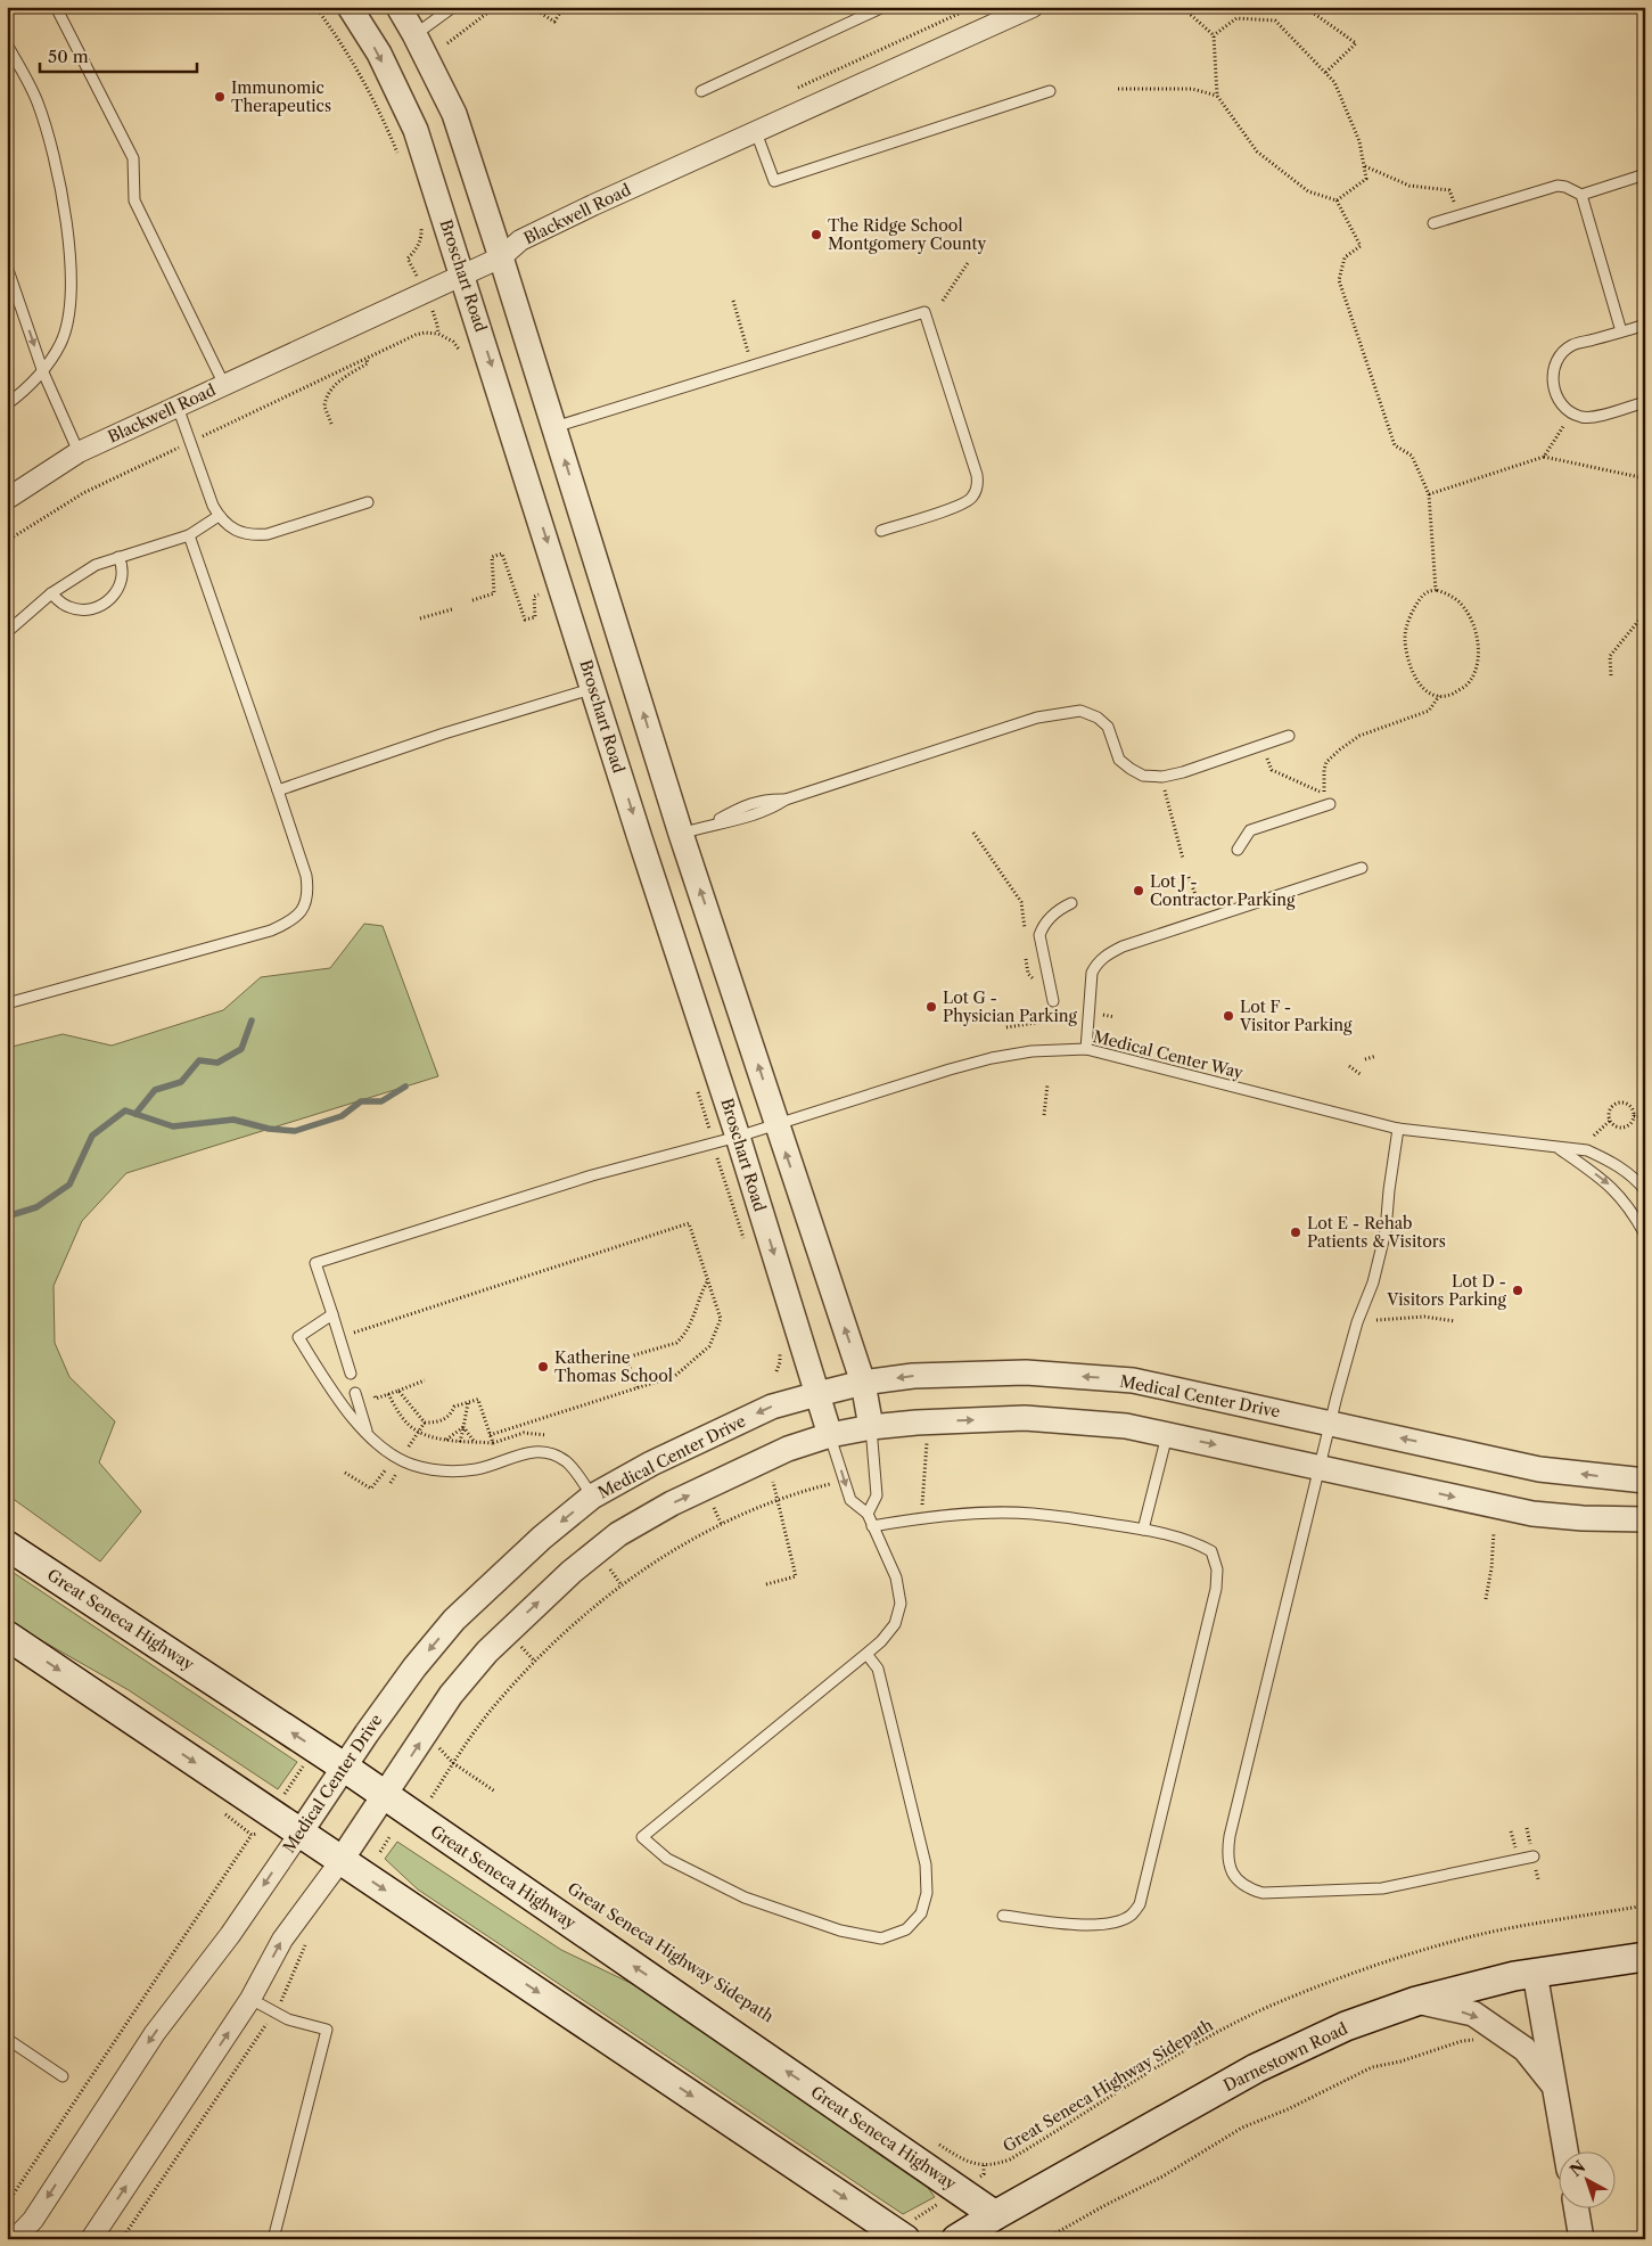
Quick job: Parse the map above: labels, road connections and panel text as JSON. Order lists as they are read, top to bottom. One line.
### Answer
{"streets":{"main road":["Great Seneca Highway","Darnestown Road"],"street":["Blackwell Road","Broschart Road","Medical Center Drive"],"lane":["Medical Center Way"],"path":["Great Seneca Highway Sidepath"]},"crossings":[["Blackwell Road","Broschart Road"],["Broschart Road","Medical Center Way"],["Broschart Road","Medical Center Drive"],["Medical Center Drive","Great Seneca Highway"],["Great Seneca Highway","Darnestown Road"]],"places":["Immunomic Therapeutics","The Ridge School Montgomery County","Lot J - Contractor Parking","Lot G - Physician Parking","Lot F - Visitor Parking","Lot E - Rehab Patients & Visitors","Lot D - Visitors Parking","Katherine Thomas School"],"scale_bar":"50 m","north":"top left"}
